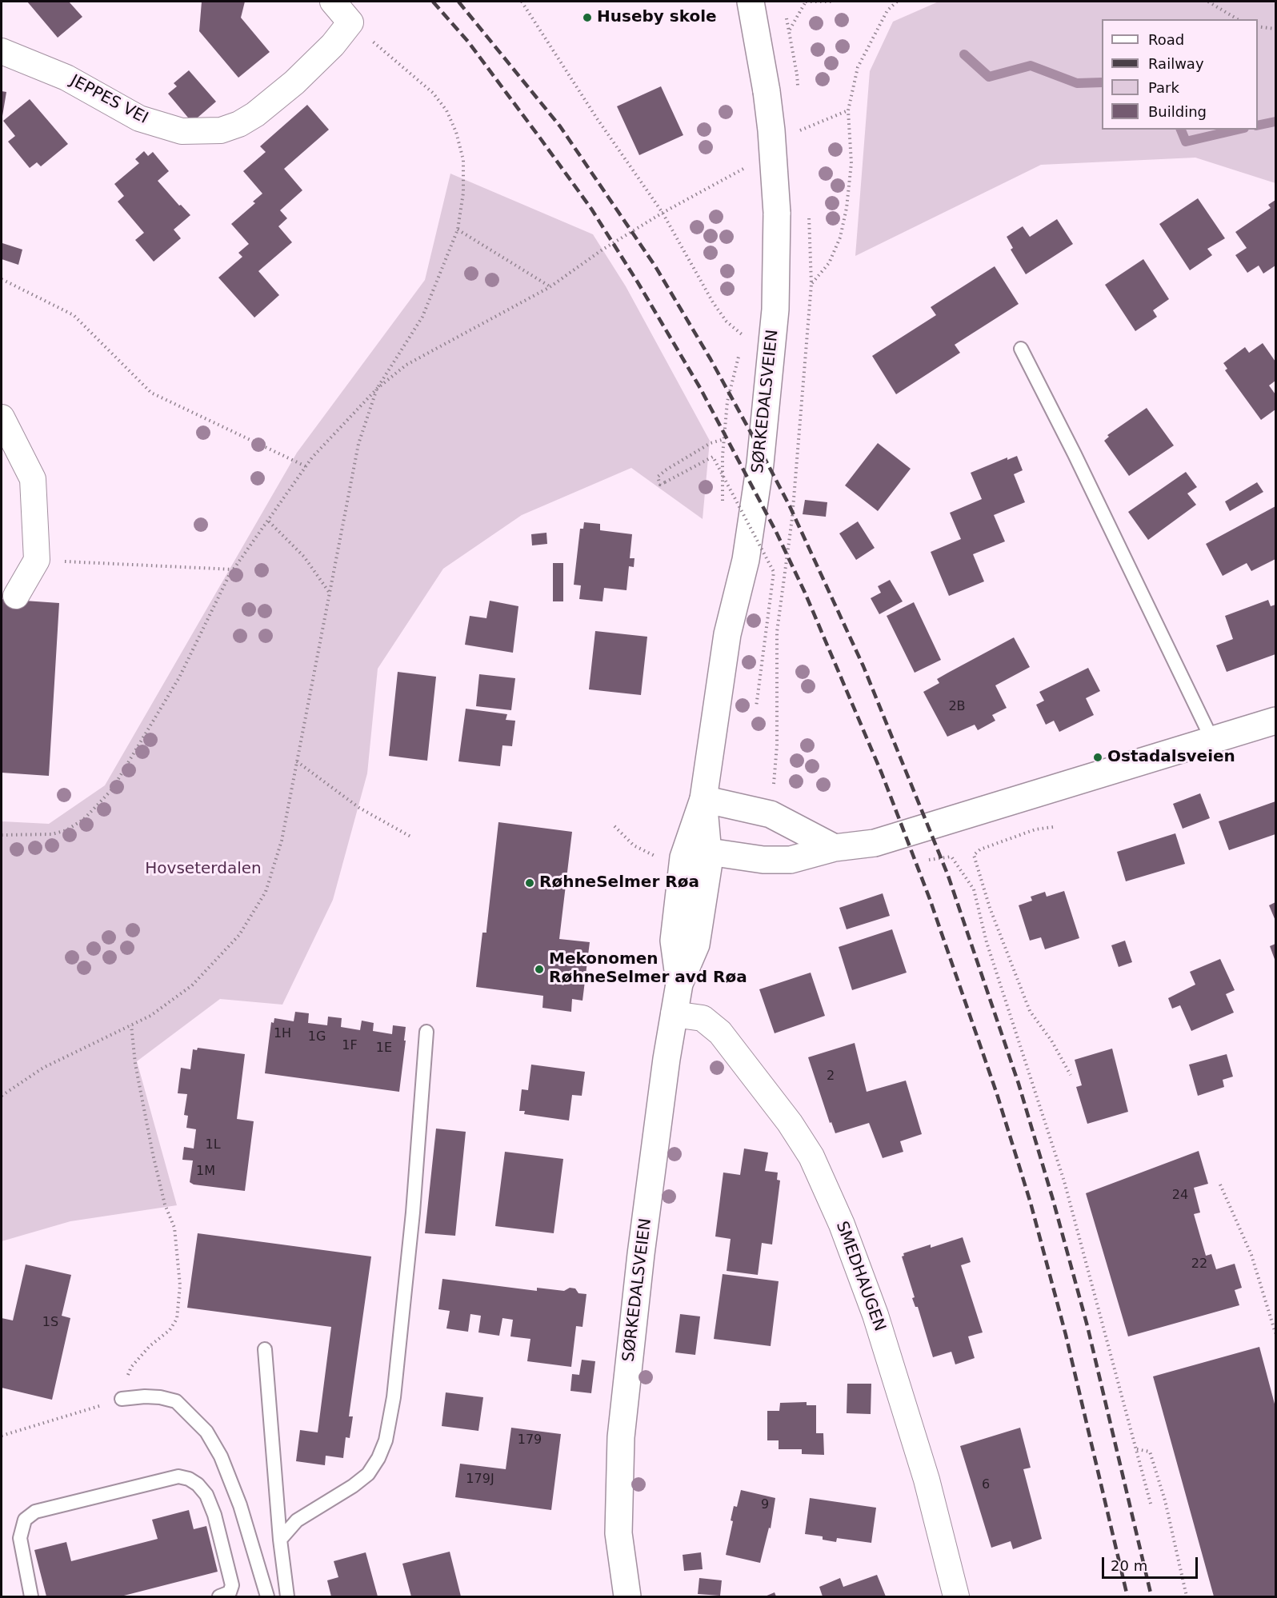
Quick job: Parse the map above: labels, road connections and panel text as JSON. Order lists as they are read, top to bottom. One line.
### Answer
{"streets":{"main road":["SØRKEDALSVEIEN"],"street":["JEPPES VEI","SMEDHAUGEN"]},"crossings":[["SØRKEDALSVEIEN","SMEDHAUGEN"]],"parks":["Hovseterdalen"],"places":["Huseby skole","Ostadalsveien","RøhneSelmer Røa","Mekonomen RøhneSelmer avd Røa"],"house_numbers":["2B","1H","1G","1F","1E","2","1L","1M","24","22","1S","179","179J","6","9"],"legend":["Road","Railway","Park","Building"],"scale_bar":"20 m"}
